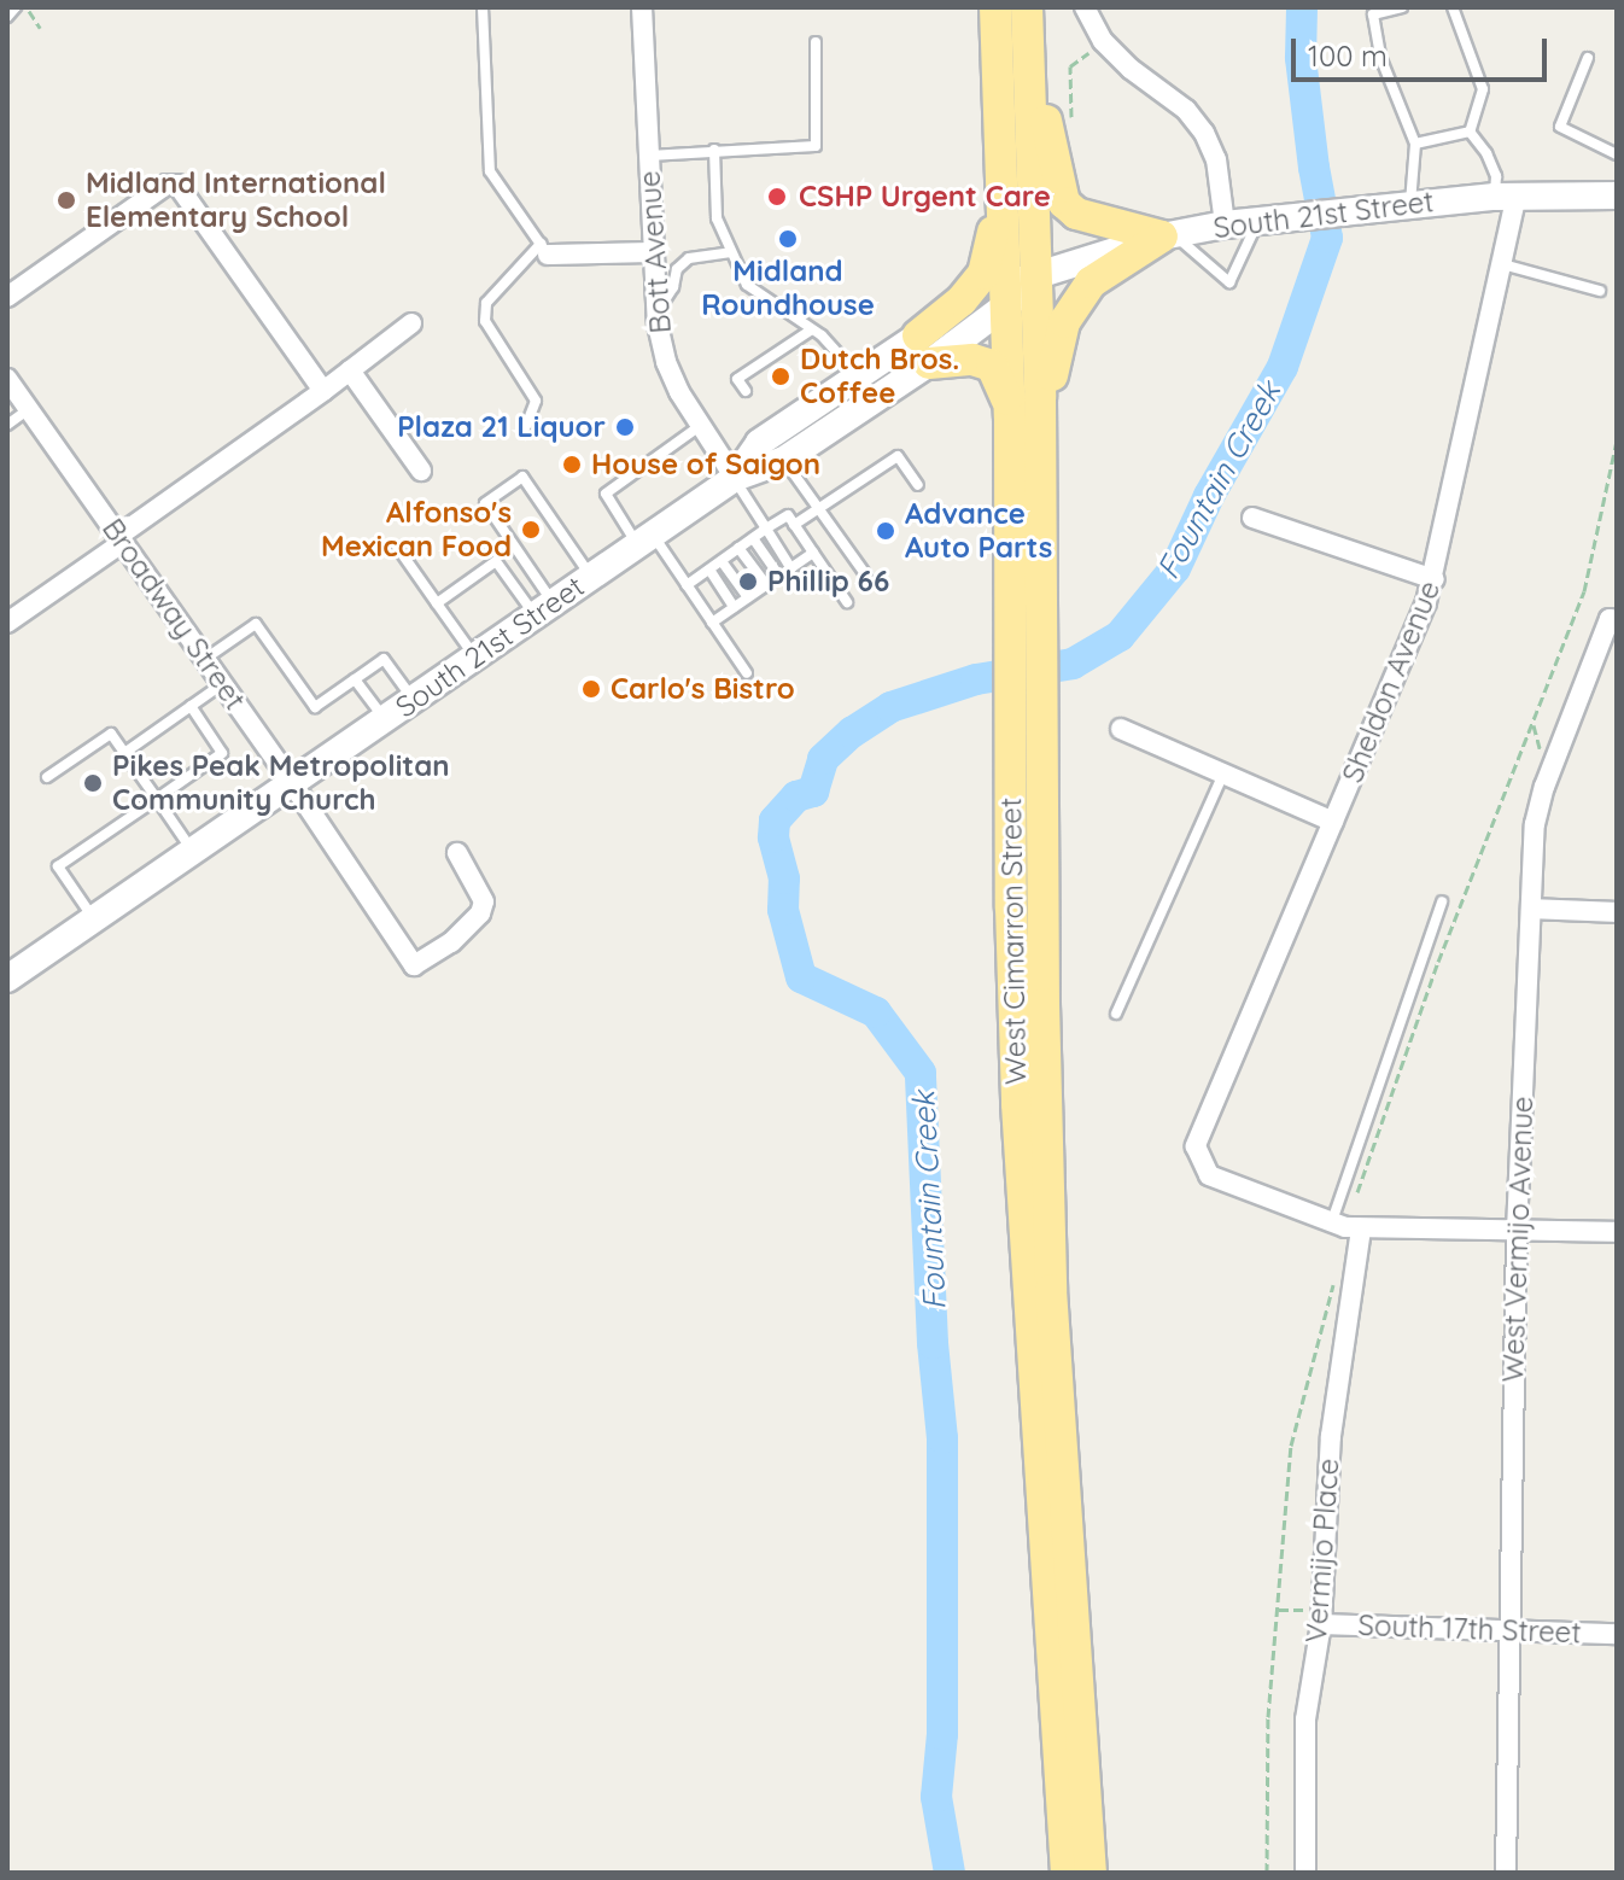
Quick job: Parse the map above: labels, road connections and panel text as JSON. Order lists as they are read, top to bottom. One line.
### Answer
{"streets":{"highway":["West Cimarron Street"],"main road":["South 21st Street"],"street":["Bott Avenue","Broadway Street","Sheldon Avenue","West Vermijo Avenue","Vermijo Place","South 17th Street"]},"crossings":[["South 21st Street","Bott Avenue"],["South 21st Street","Broadway Street"],["South 21st Street","Sheldon Avenue"],["South 21st Street","West Cimarron Street"],["West Vermijo Avenue","South 17th Street"],["Vermijo Place","South 17th Street"]],"water":["Fountain Creek"],"places":["CSHP Urgent Care","Midland International Elementary School","Midland Roundhouse","Dutch Bros. Coffee","Plaza 21 Liquor","House of Saigon","Alfonso's Mexican Food","Advance Auto Parts","Phillip 66","Carlo's Bistro","Pikes Peak Metropolitan Community Church"],"scale_bar":"100 m"}
